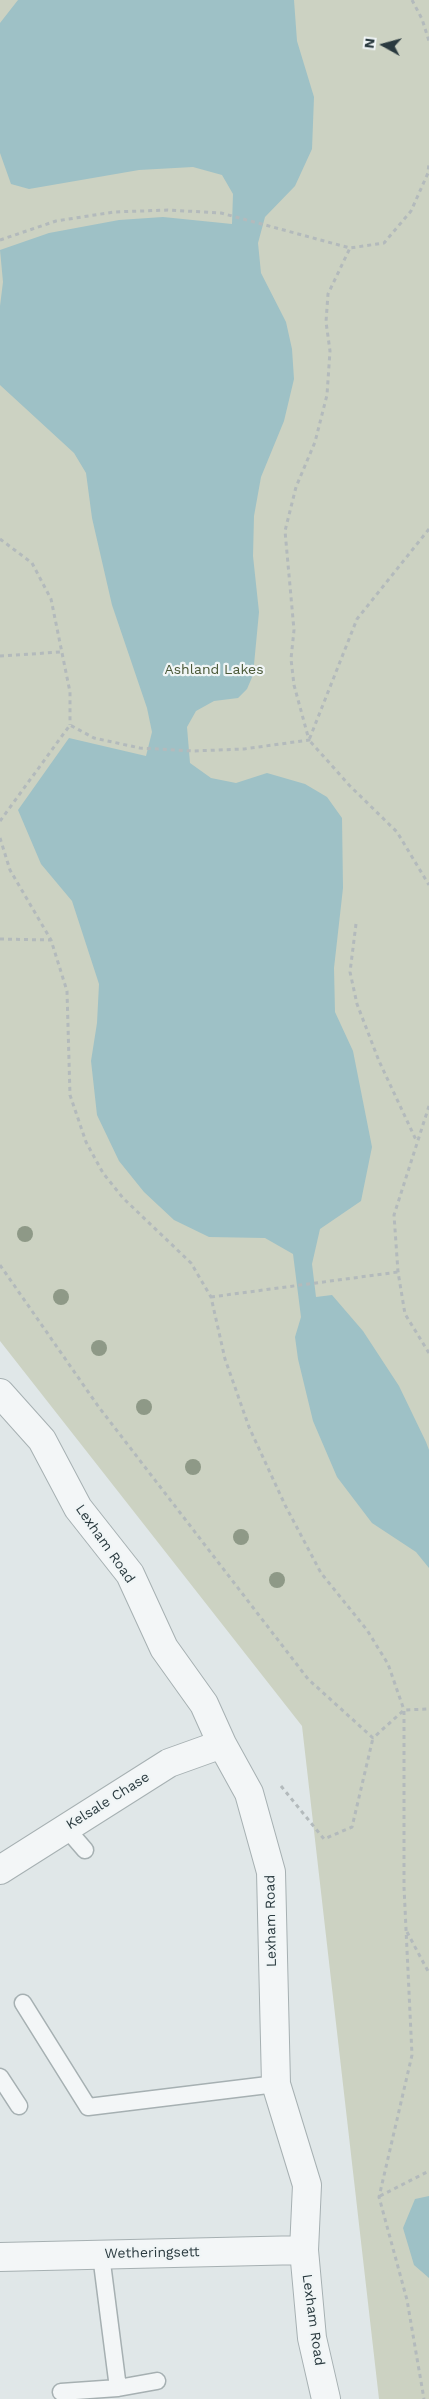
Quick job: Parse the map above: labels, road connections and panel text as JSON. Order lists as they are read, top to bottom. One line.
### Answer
{"streets":{"street":["Lexham Road","Kelsale Chase","Wetheringsett"]},"crossings":[["Lexham Road","Kelsale Chase"],["Lexham Road","Wetheringsett"]],"parks":["Ashland Lakes"],"north":"left"}
